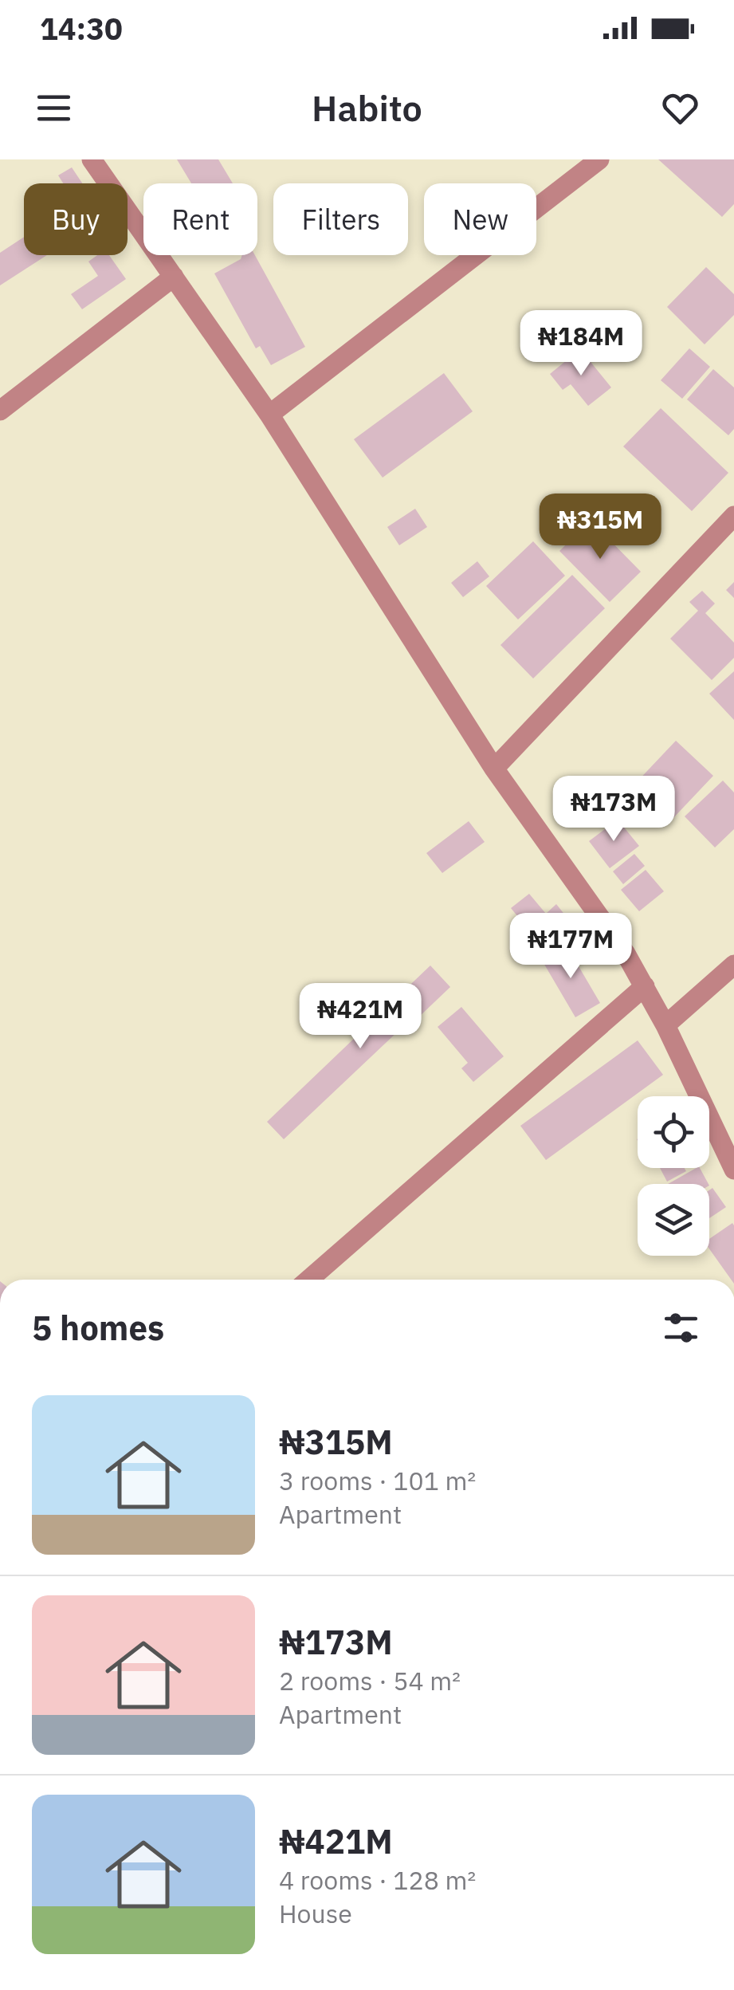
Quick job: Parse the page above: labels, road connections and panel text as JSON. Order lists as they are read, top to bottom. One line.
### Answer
{"page":{"status":"14:30","header":"Habito","chip":["Buy","Rent","Filters","New"],"price":["₦184M","₦315M","₦173M","₦177M","₦421M"],"heading":"5 homes","list":[{"name":"₦315M","note":"3 rooms · 101 m² · Apartment"},{"name":"₦173M","note":"2 rooms · 54 m² · Apartment"},{"name":"₦421M","note":"4 rooms · 128 m² · House"}]}}
